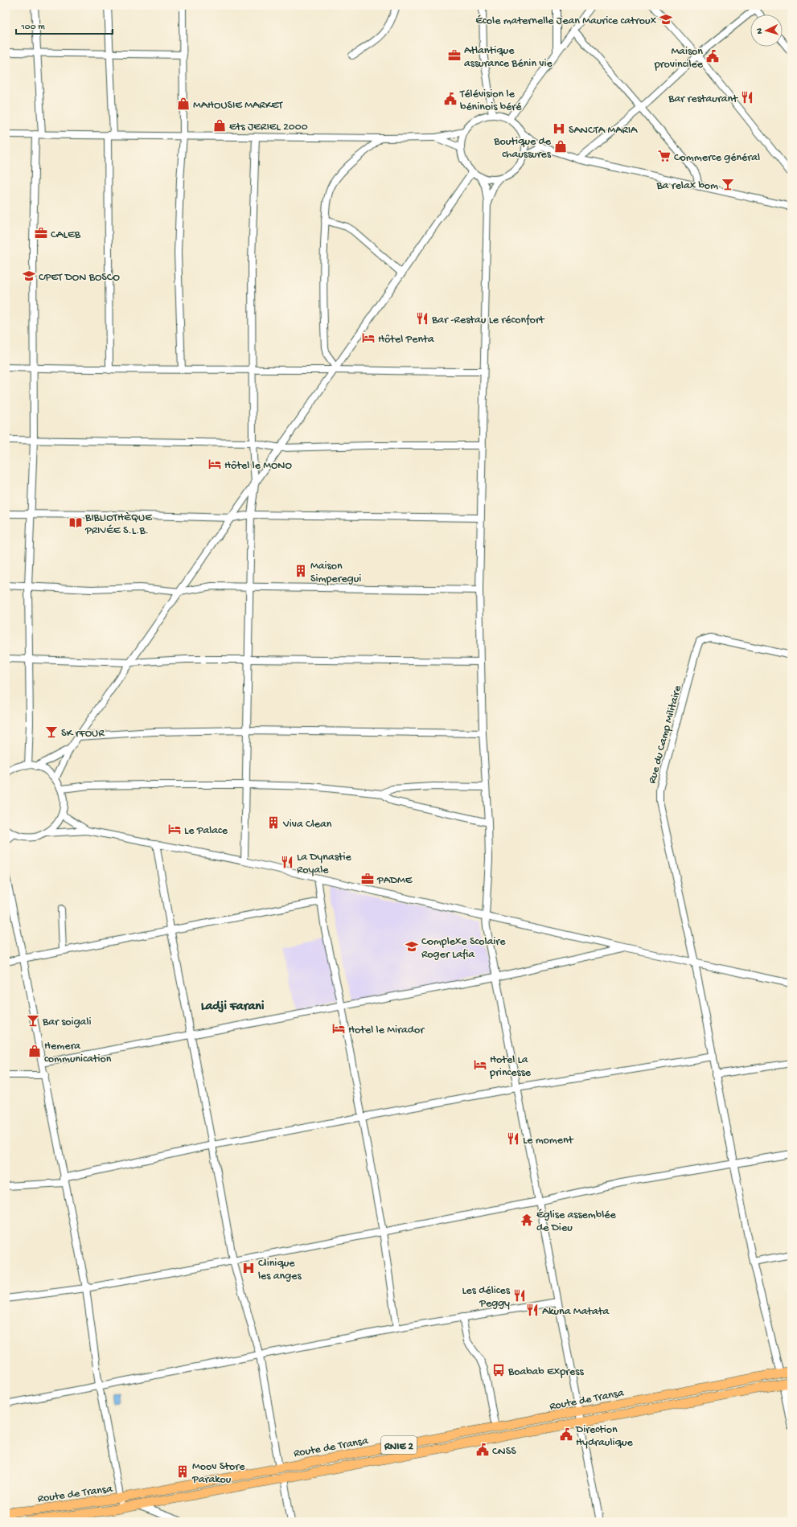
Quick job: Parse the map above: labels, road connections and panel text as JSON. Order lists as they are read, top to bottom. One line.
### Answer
{"streets":{"main road":["Route de Transa","RNIE 2"],"street":["Rue du Camp Militaire"]},"districts":["Ladji Farani"],"places":{"school or university":["École maternelle Jean Maurice catroux","CPET DON BOSCO","Complexe Scolaire Roger Lafia"],"office":["Atlantique assurance Bénin vie","CALEB","PADME"],"public building":["Maison provincilee","Télévision le béninois béré","Direction Hydraulique","CNSS"],"restaurant":["Bar restaurant","Bar -Restau Le réconfort","La Dynastie Royale","Le moment","Les délices Peggy","Akuna Matata"],"shop":["MAHOUSIE MARKET","Ets JERIEL 2000","Boutique de chaussures","Hemera communication"],"hospital":["SANCTA MARIA","Clinique les anges"],"supermarket":["Commerce général"],"bar":["Ba relax bom","SK rFOUR","Bar soigali"],"hotel":["Hôtel Penta","Hôtel le MONO","Le Palace","Hotel le Mirador","Hotel La princesse"],"library":["BIBLIOTHÈQUE PRIVÉE S.L.B."],"building":["Maison Simperegui","Viva Clean","Moov Store Parakou"],"temple":["Église assemblée de Dieu"],"bus stop":["Boabab Express"]},"scale_bar":"100 m","north":"left"}
